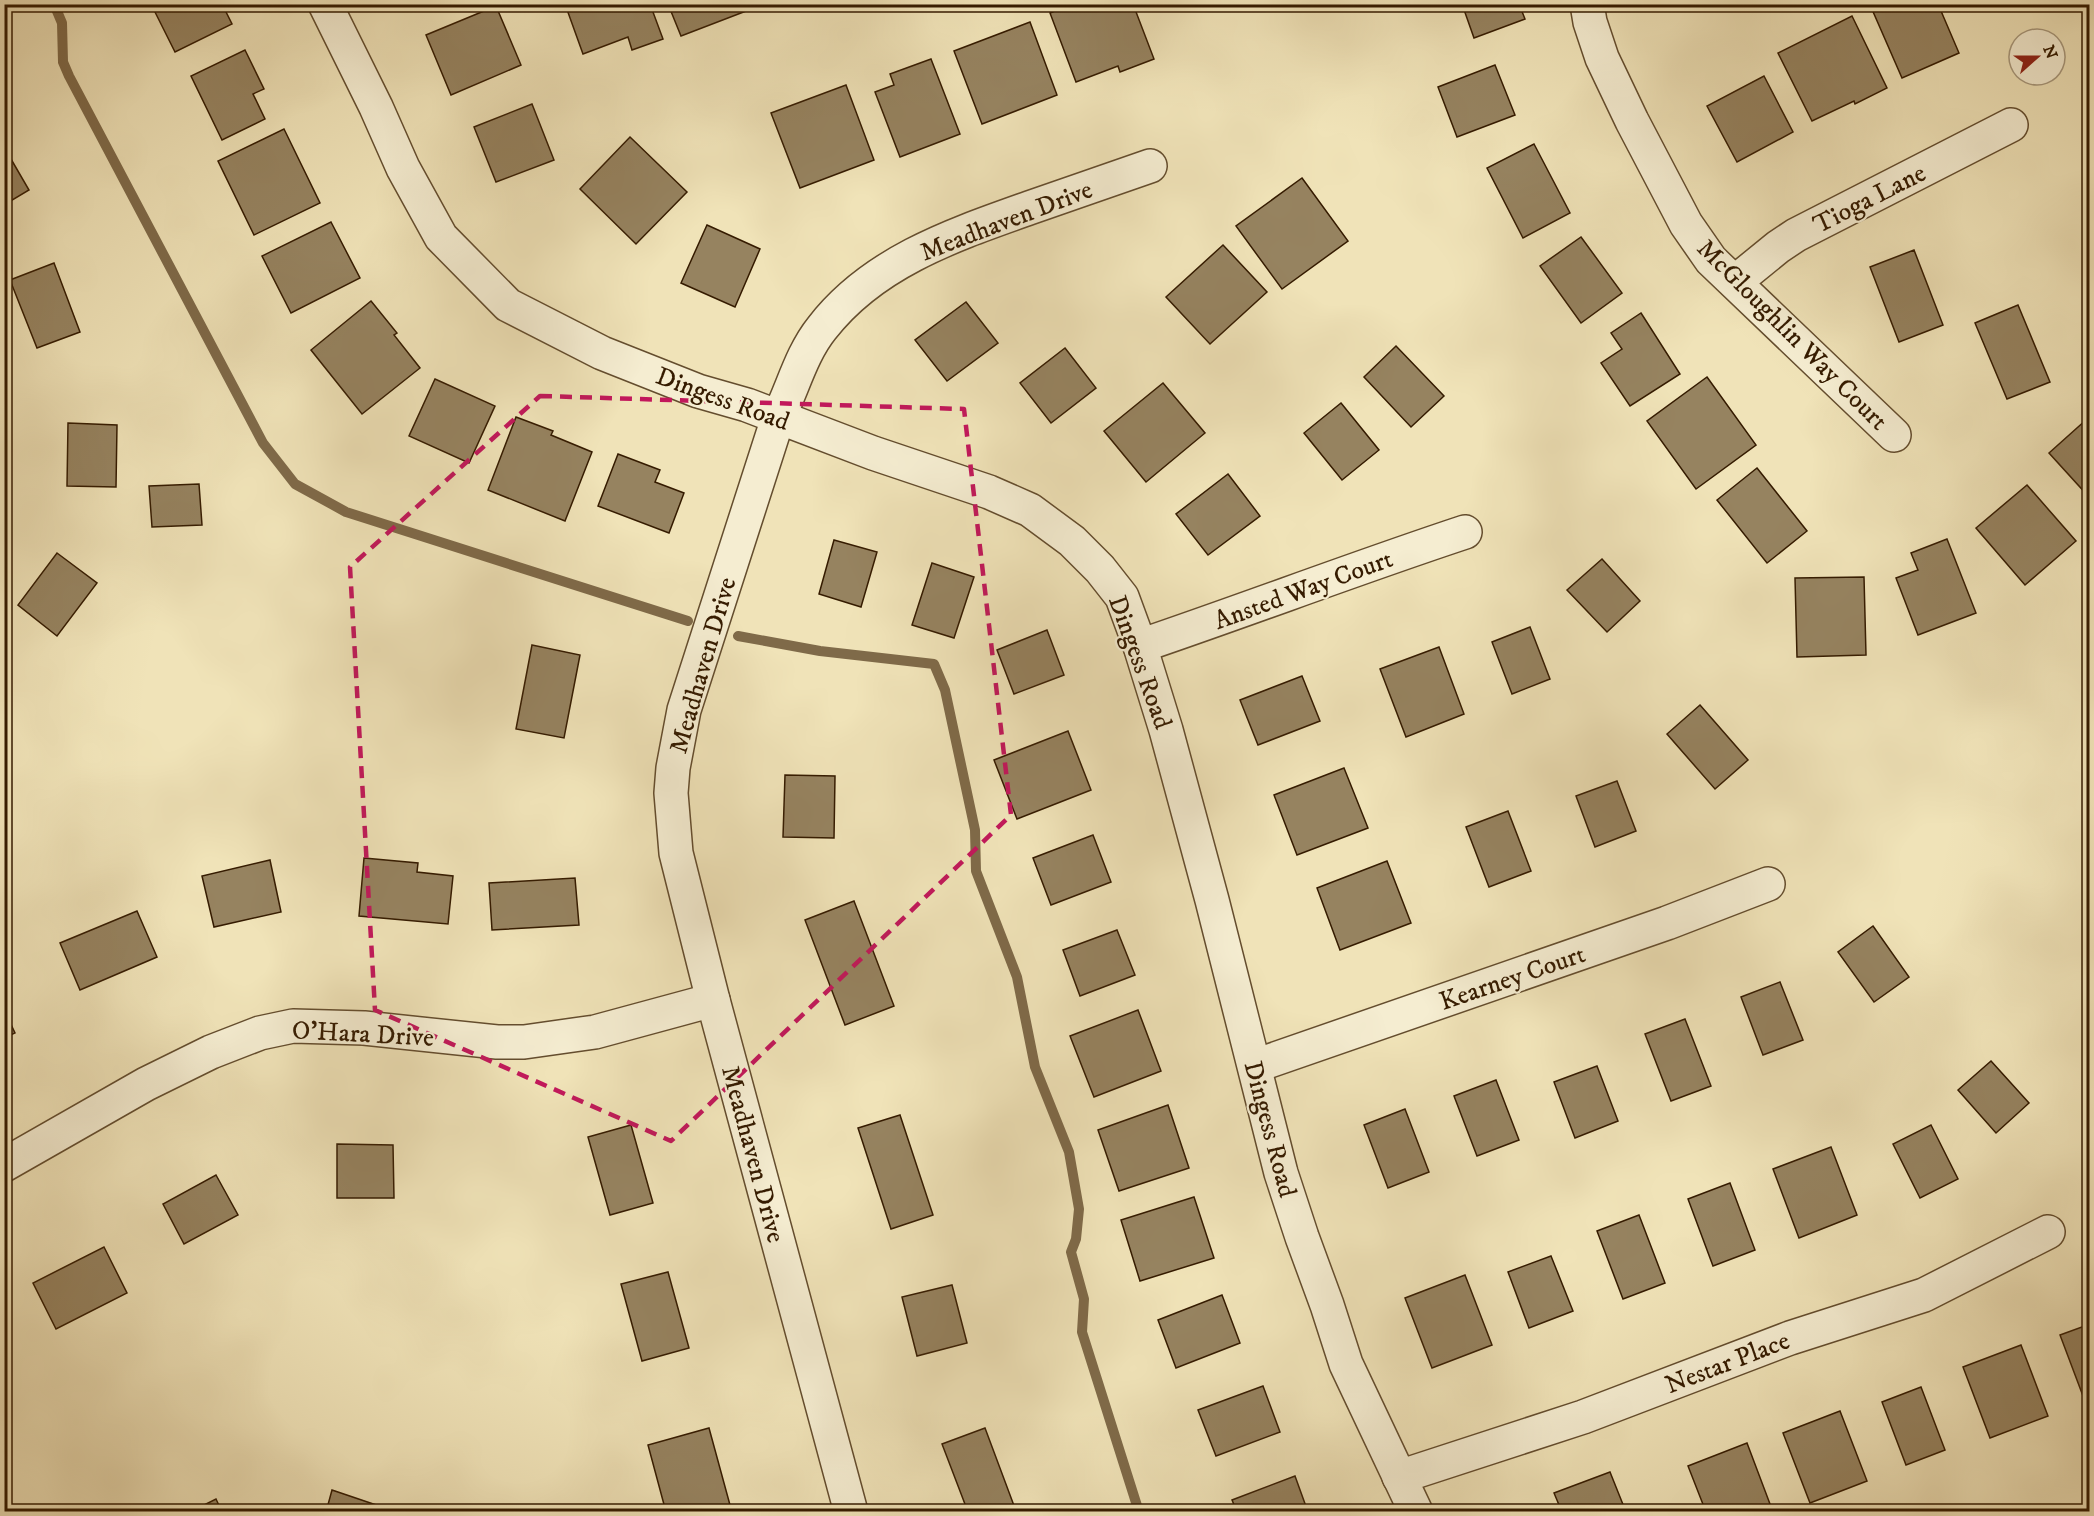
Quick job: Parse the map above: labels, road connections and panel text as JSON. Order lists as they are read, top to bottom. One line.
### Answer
{"streets":{"street":["Tioga Lane","Meadhaven Drive","McGloughlin Way Court","Dingess Road","Ansted Way Court","Kearney Court","O'Hara Drive","Nestar Place"]},"crossings":[["Tioga Lane","McGloughlin Way Court"],["Meadhaven Drive","Dingess Road"],["Meadhaven Drive","O'Hara Drive"],["Dingess Road","Ansted Way Court"],["Dingess Road","Kearney Court"],["Dingess Road","Nestar Place"]],"north":"right"}
